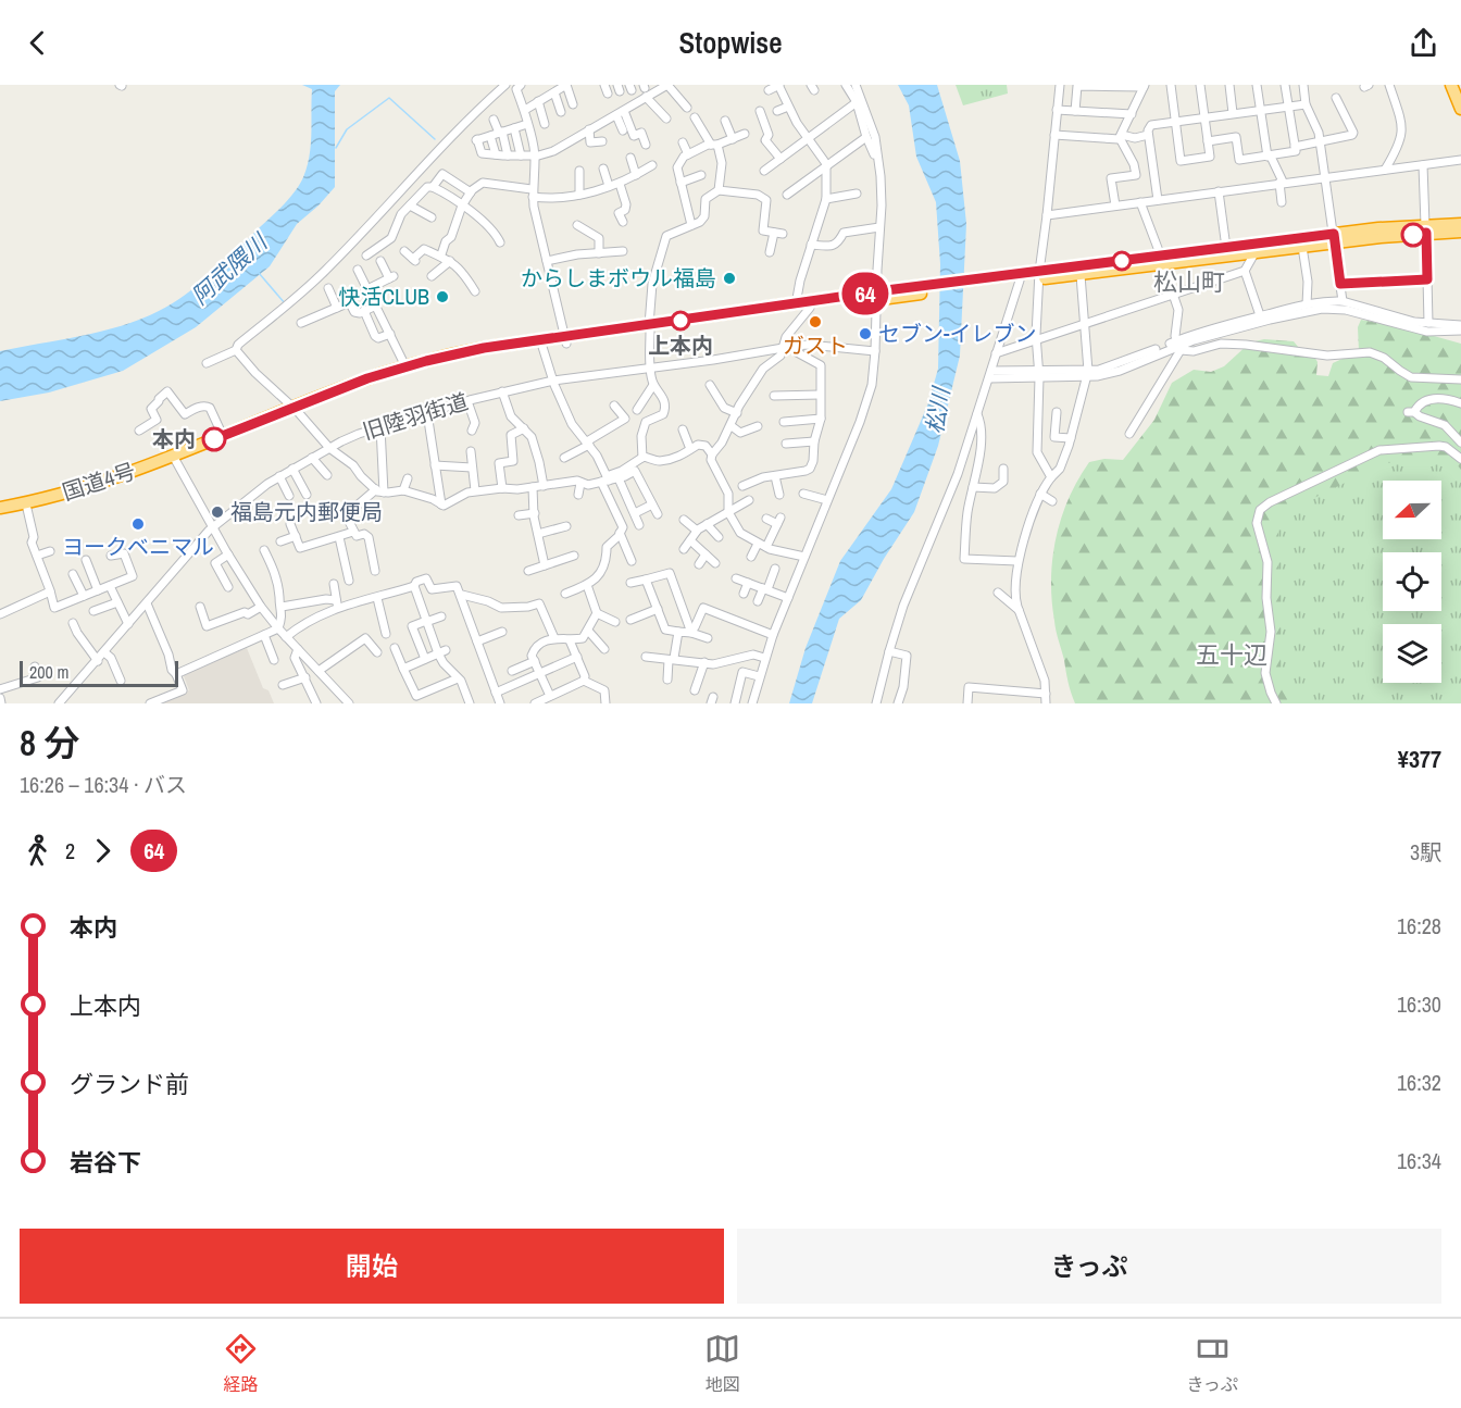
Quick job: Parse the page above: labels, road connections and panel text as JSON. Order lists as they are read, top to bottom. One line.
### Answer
{"streets":{"highway":["国道4号"],"street":["旧陸羽街道"]},"districts":["松山町","五十辺"],"water":["阿武隈川","松川"],"places":["からしまボウル福島","快活CLUB","上本内","ガスト","セブン-イレブン","本内","福島元内郵便局","ヨークベニマル"],"lines":["bus line 64"],"scale_bar":"200 m","north":"left","page":{"header":"Stopwise","on_map":"64","scale":"200 m","heading":["8 分","16:26 – 16:34 · バス","¥377"],"legs":["2","64","3駅"],"list":[{"name":"本内","value":"16:28"},{"name":"上本内","value":"16:30"},{"name":"グランド前","value":"16:32"},{"name":"岩谷下","value":"16:34"}],"buttons":["開始","きっぷ"],"tabs":["経路","地図","きっぷ"]}}
